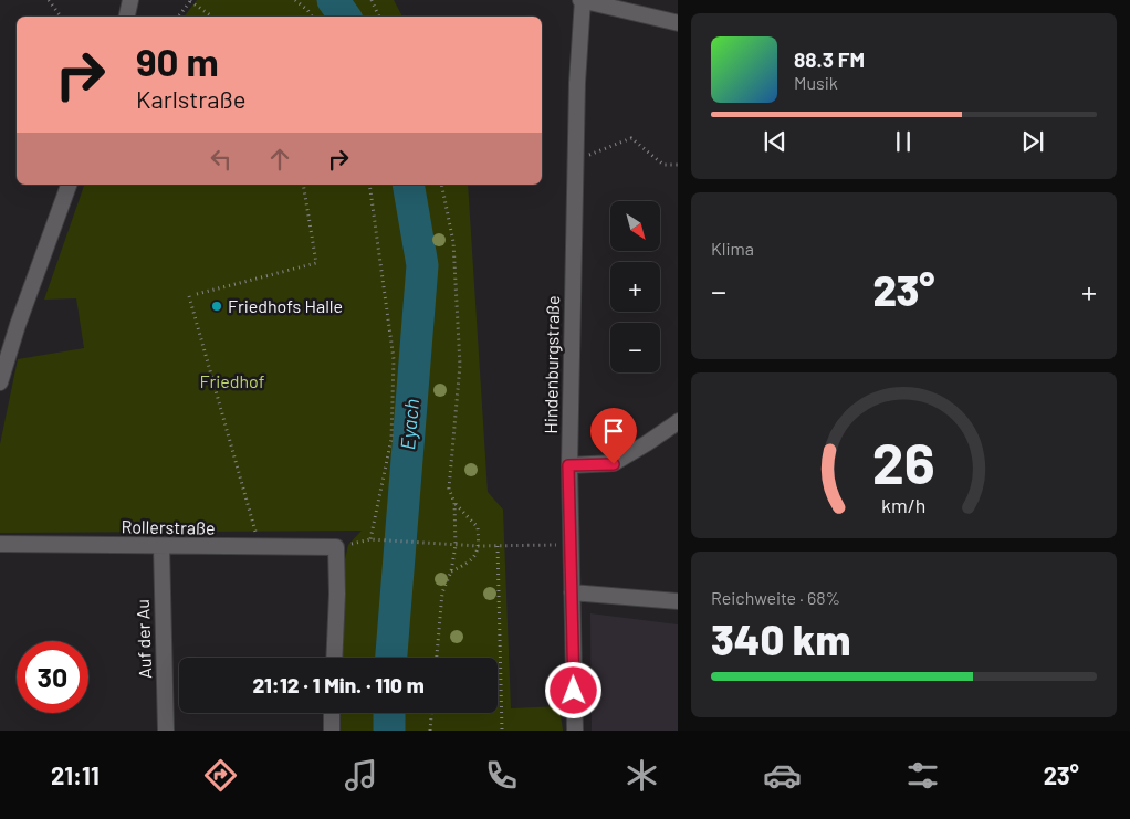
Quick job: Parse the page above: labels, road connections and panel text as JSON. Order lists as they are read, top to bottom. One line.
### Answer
{"streets":{"street":["Hindenburgstraße","Rollerstraße","Auf der Au"]},"crossings":[["Rollerstraße","Auf der Au"]],"water":["Eyach"],"parks":["Friedhof"],"places":["Friedhofs Halle"],"north":"bottom right","page":{"turn":["90 m","Karlstraße"],"song":["88.3 FM","Musik"],"tile":["Klima",["Reichweite · 68%","340 km"]],"map_buttons":["+","−"],"heat":["−","23°","+"],"limit":"30","trip":"21:12 · 1 Min. · 110 m","tabs":["21:11","23°"],"gauge":["26","km/h"]}}
